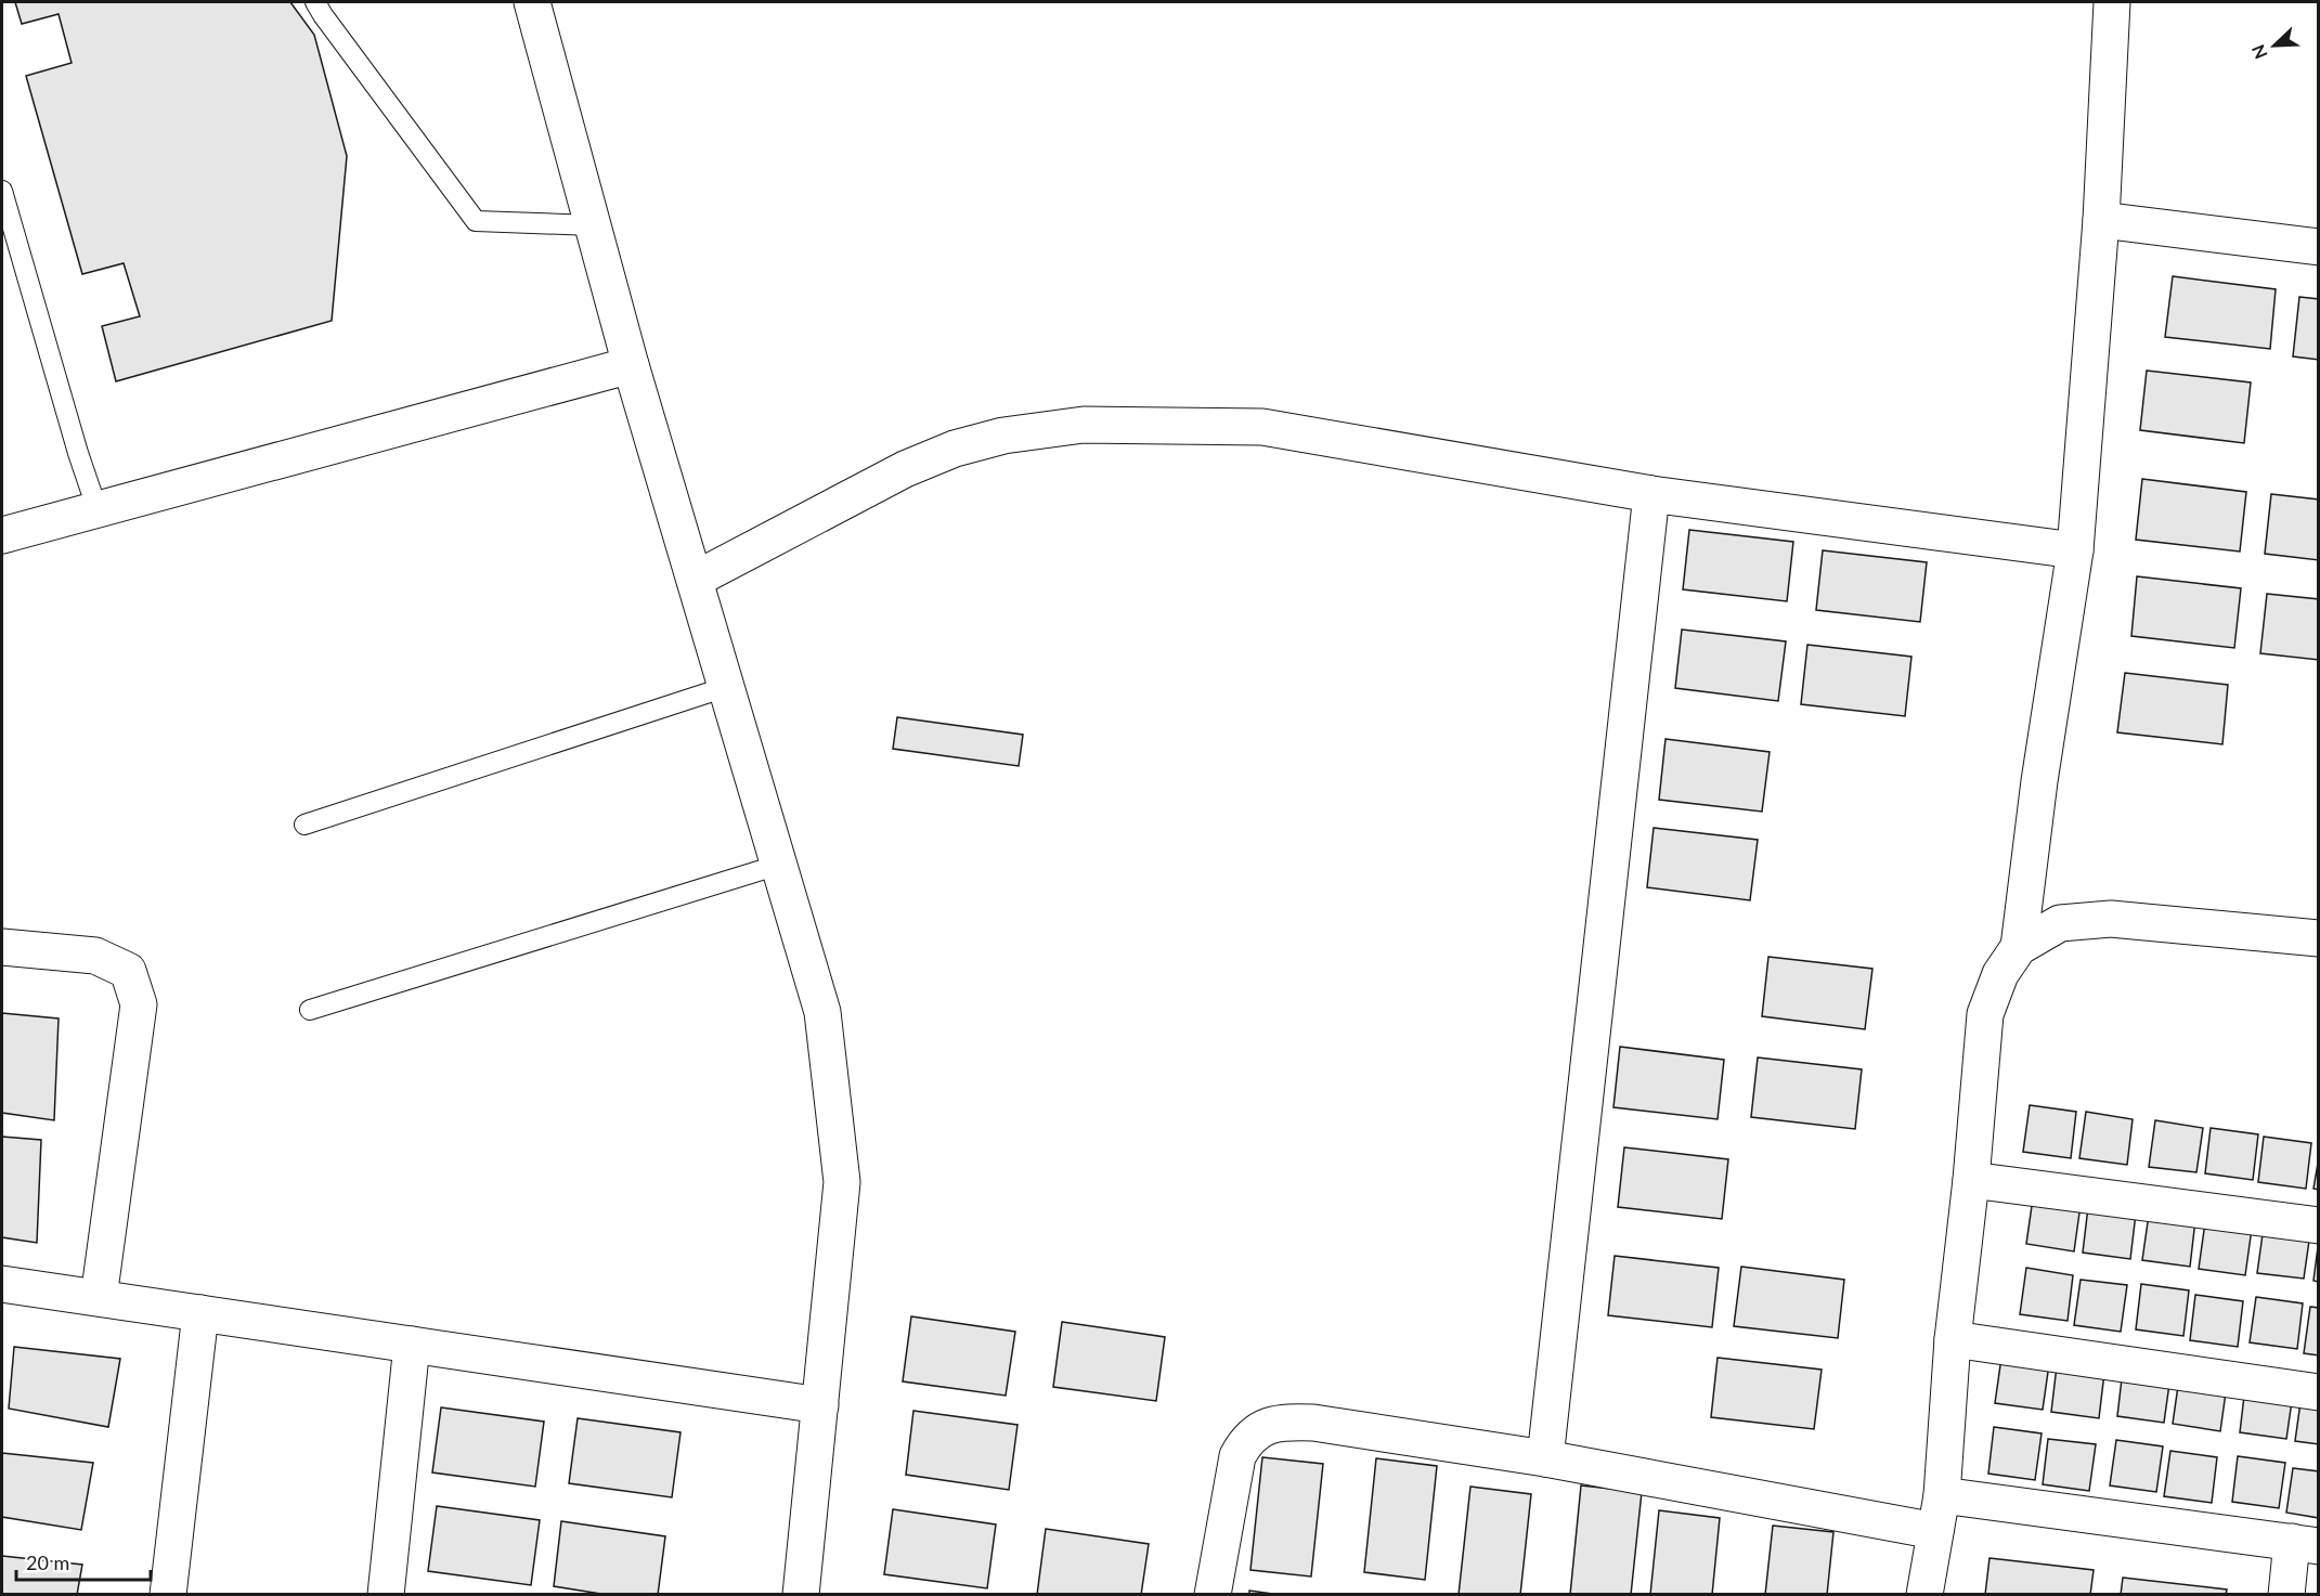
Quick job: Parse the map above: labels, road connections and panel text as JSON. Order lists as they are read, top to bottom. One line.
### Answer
{"scale_bar":"20 m","north":"bottom left"}
